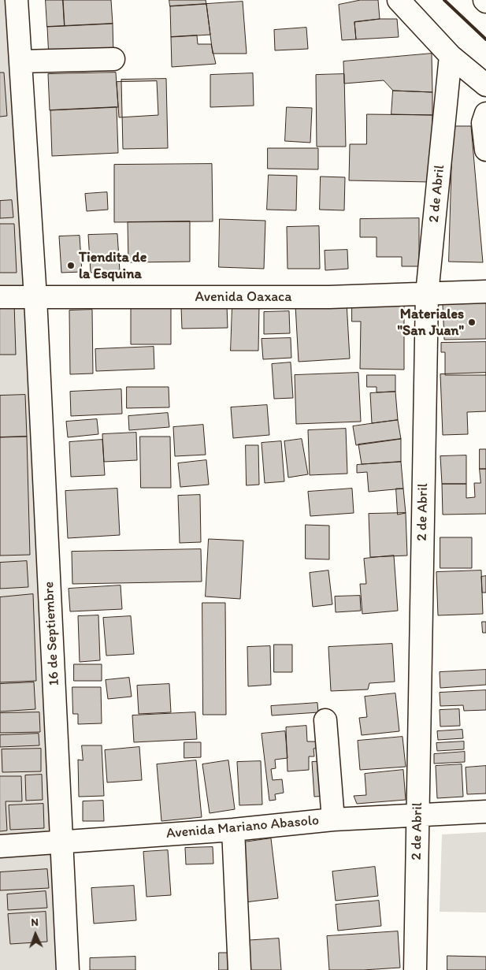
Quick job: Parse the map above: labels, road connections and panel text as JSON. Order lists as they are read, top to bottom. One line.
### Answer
{"streets":{"street":["2 de Abril","Avenida Oaxaca","16 de Septiembre","Avenida Mariano Abasolo"]},"crossings":[["2 de Abril","Avenida Oaxaca"],["2 de Abril","Avenida Mariano Abasolo"],["Avenida Oaxaca","16 de Septiembre"],["16 de Septiembre","Avenida Mariano Abasolo"]],"places":["Tiendita de la Esquina","Materiales \"San Juan\""],"north":"top"}
